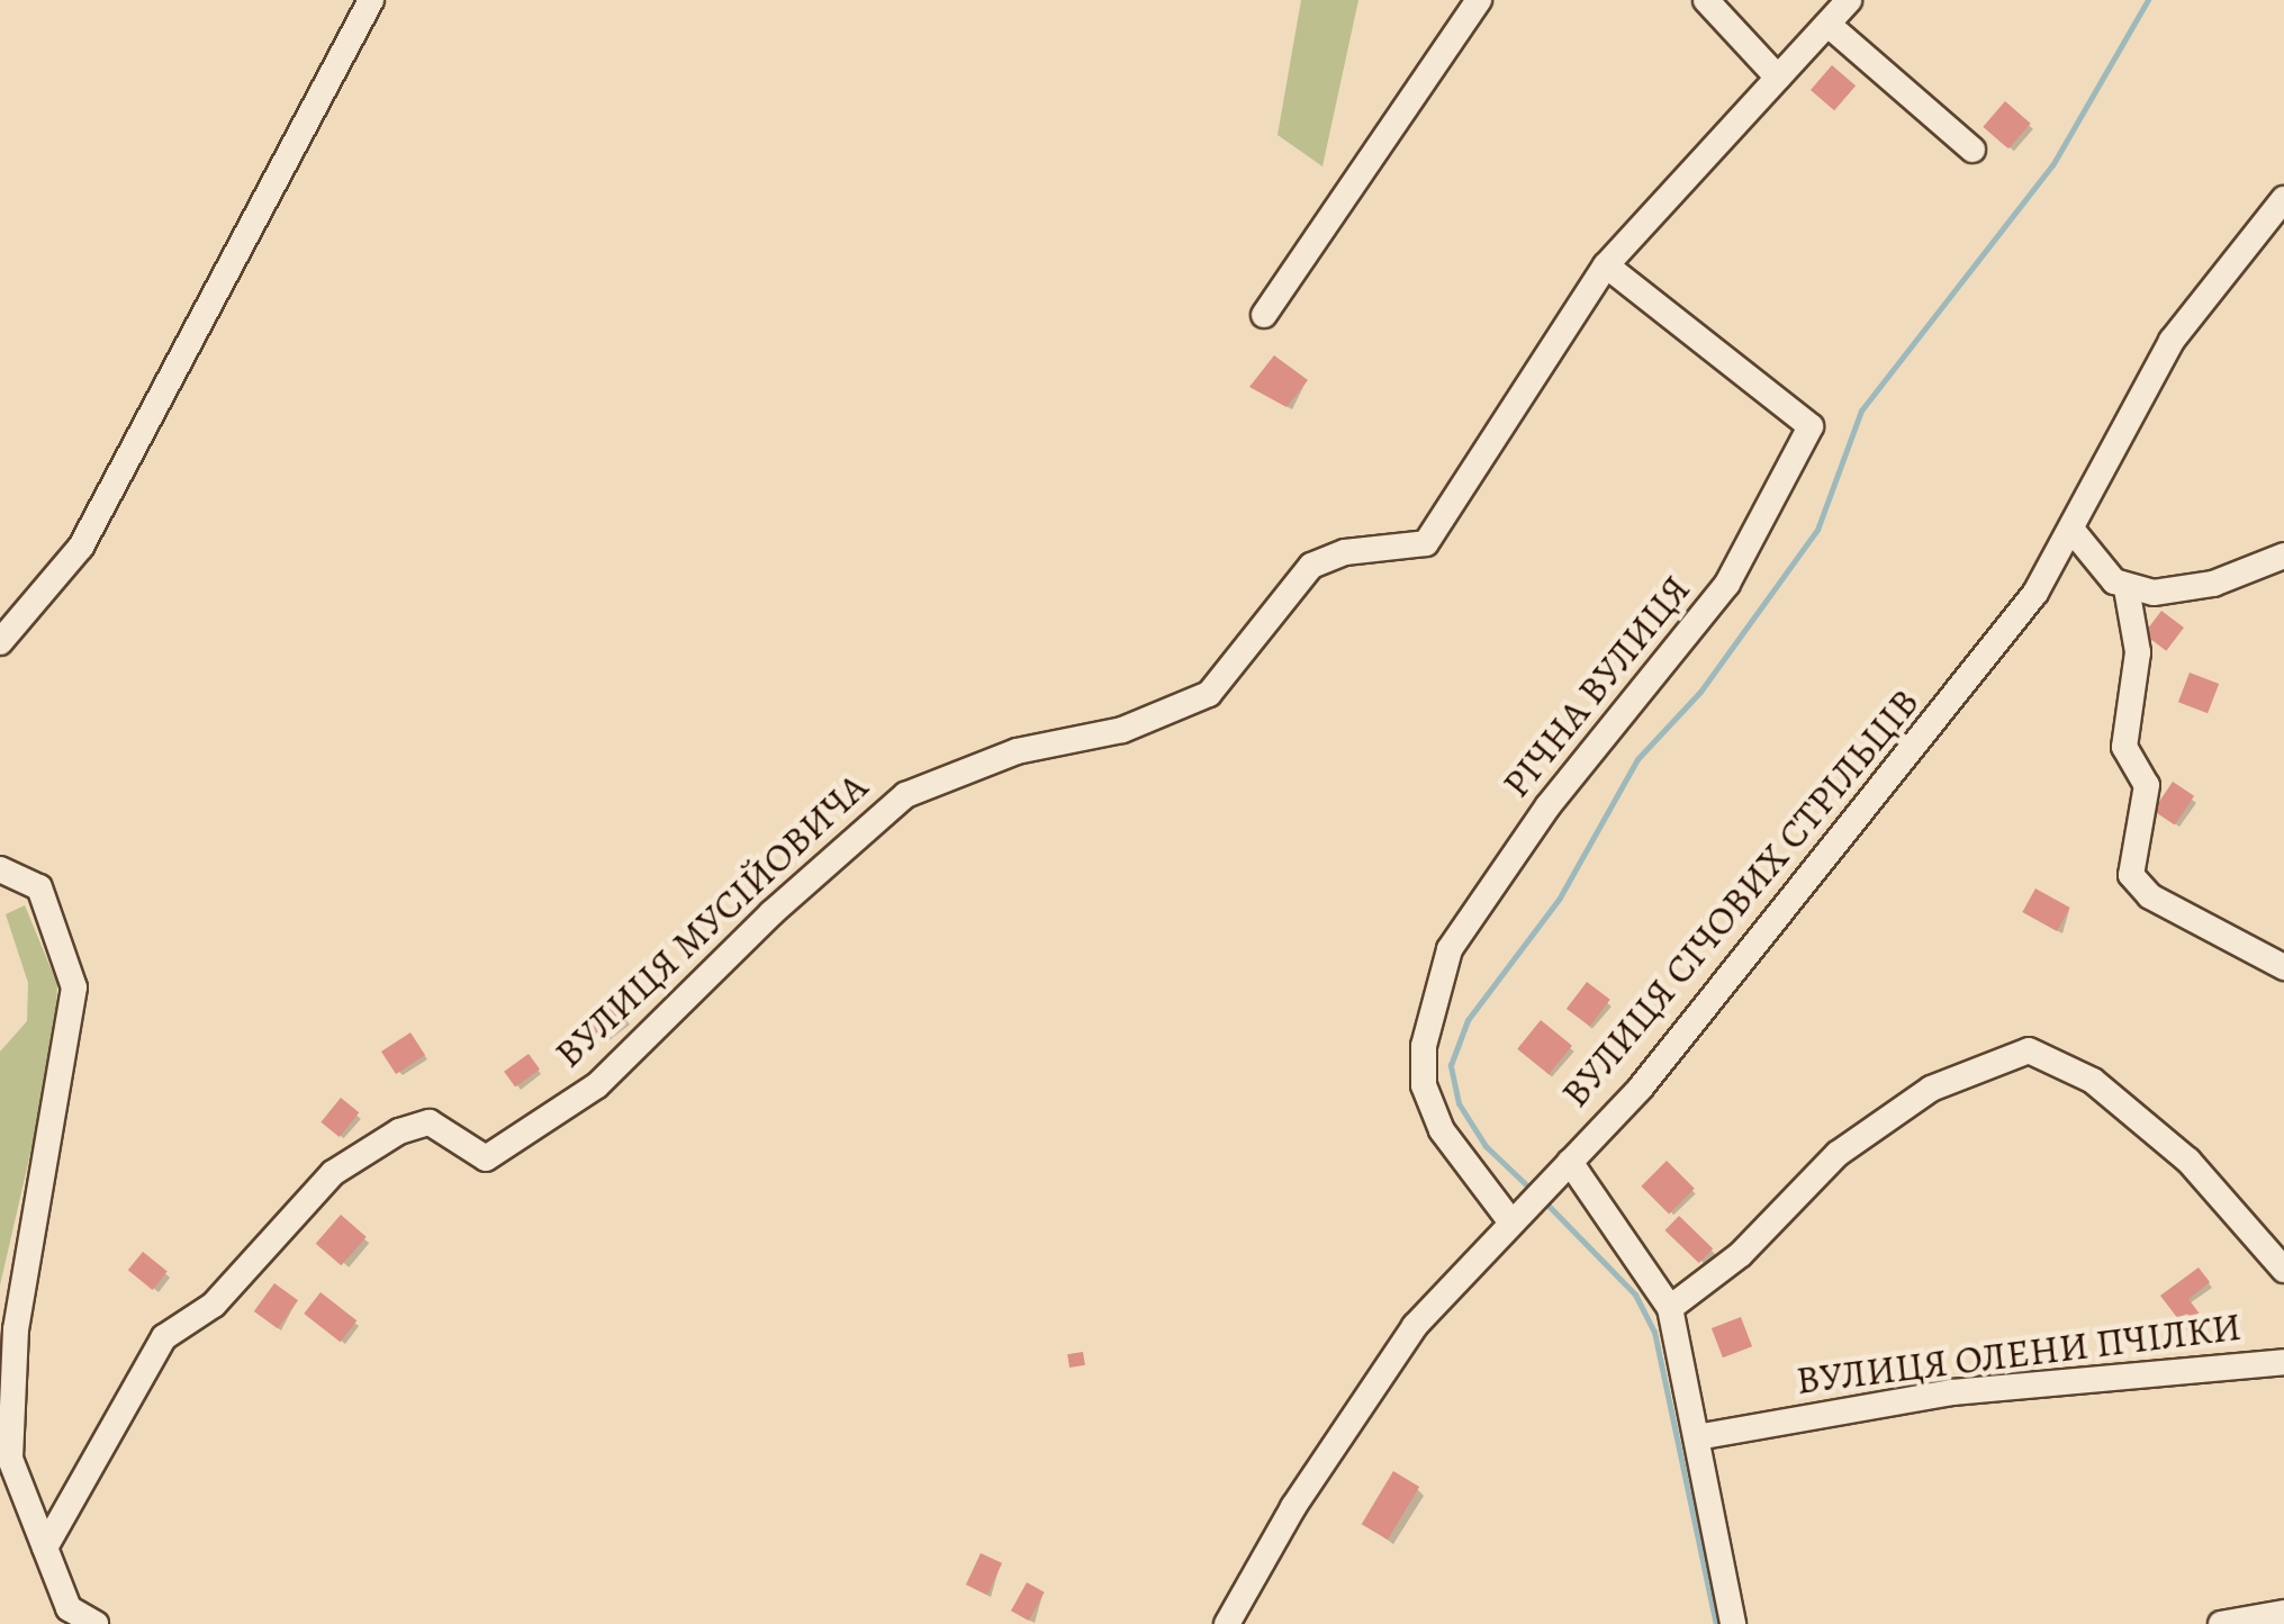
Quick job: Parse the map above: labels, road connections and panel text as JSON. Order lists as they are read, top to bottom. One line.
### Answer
{"streets":{"street":["РІЧНА ВУЛИЦЯ","ВУЛИЦЯ СІЧОВИХ СТРІЛЬЦІВ","ВУЛИЦЯ МУСІЙОВИЧА","ВУЛИЦЯ ОЛЕНИ ПЧІЛКИ"]},"crossings":[["РІЧНА ВУЛИЦЯ","ВУЛИЦЯ СІЧОВИХ СТРІЛЬЦІВ"],["РІЧНА ВУЛИЦЯ","ВУЛИЦЯ МУСІЙОВИЧА"]]}
